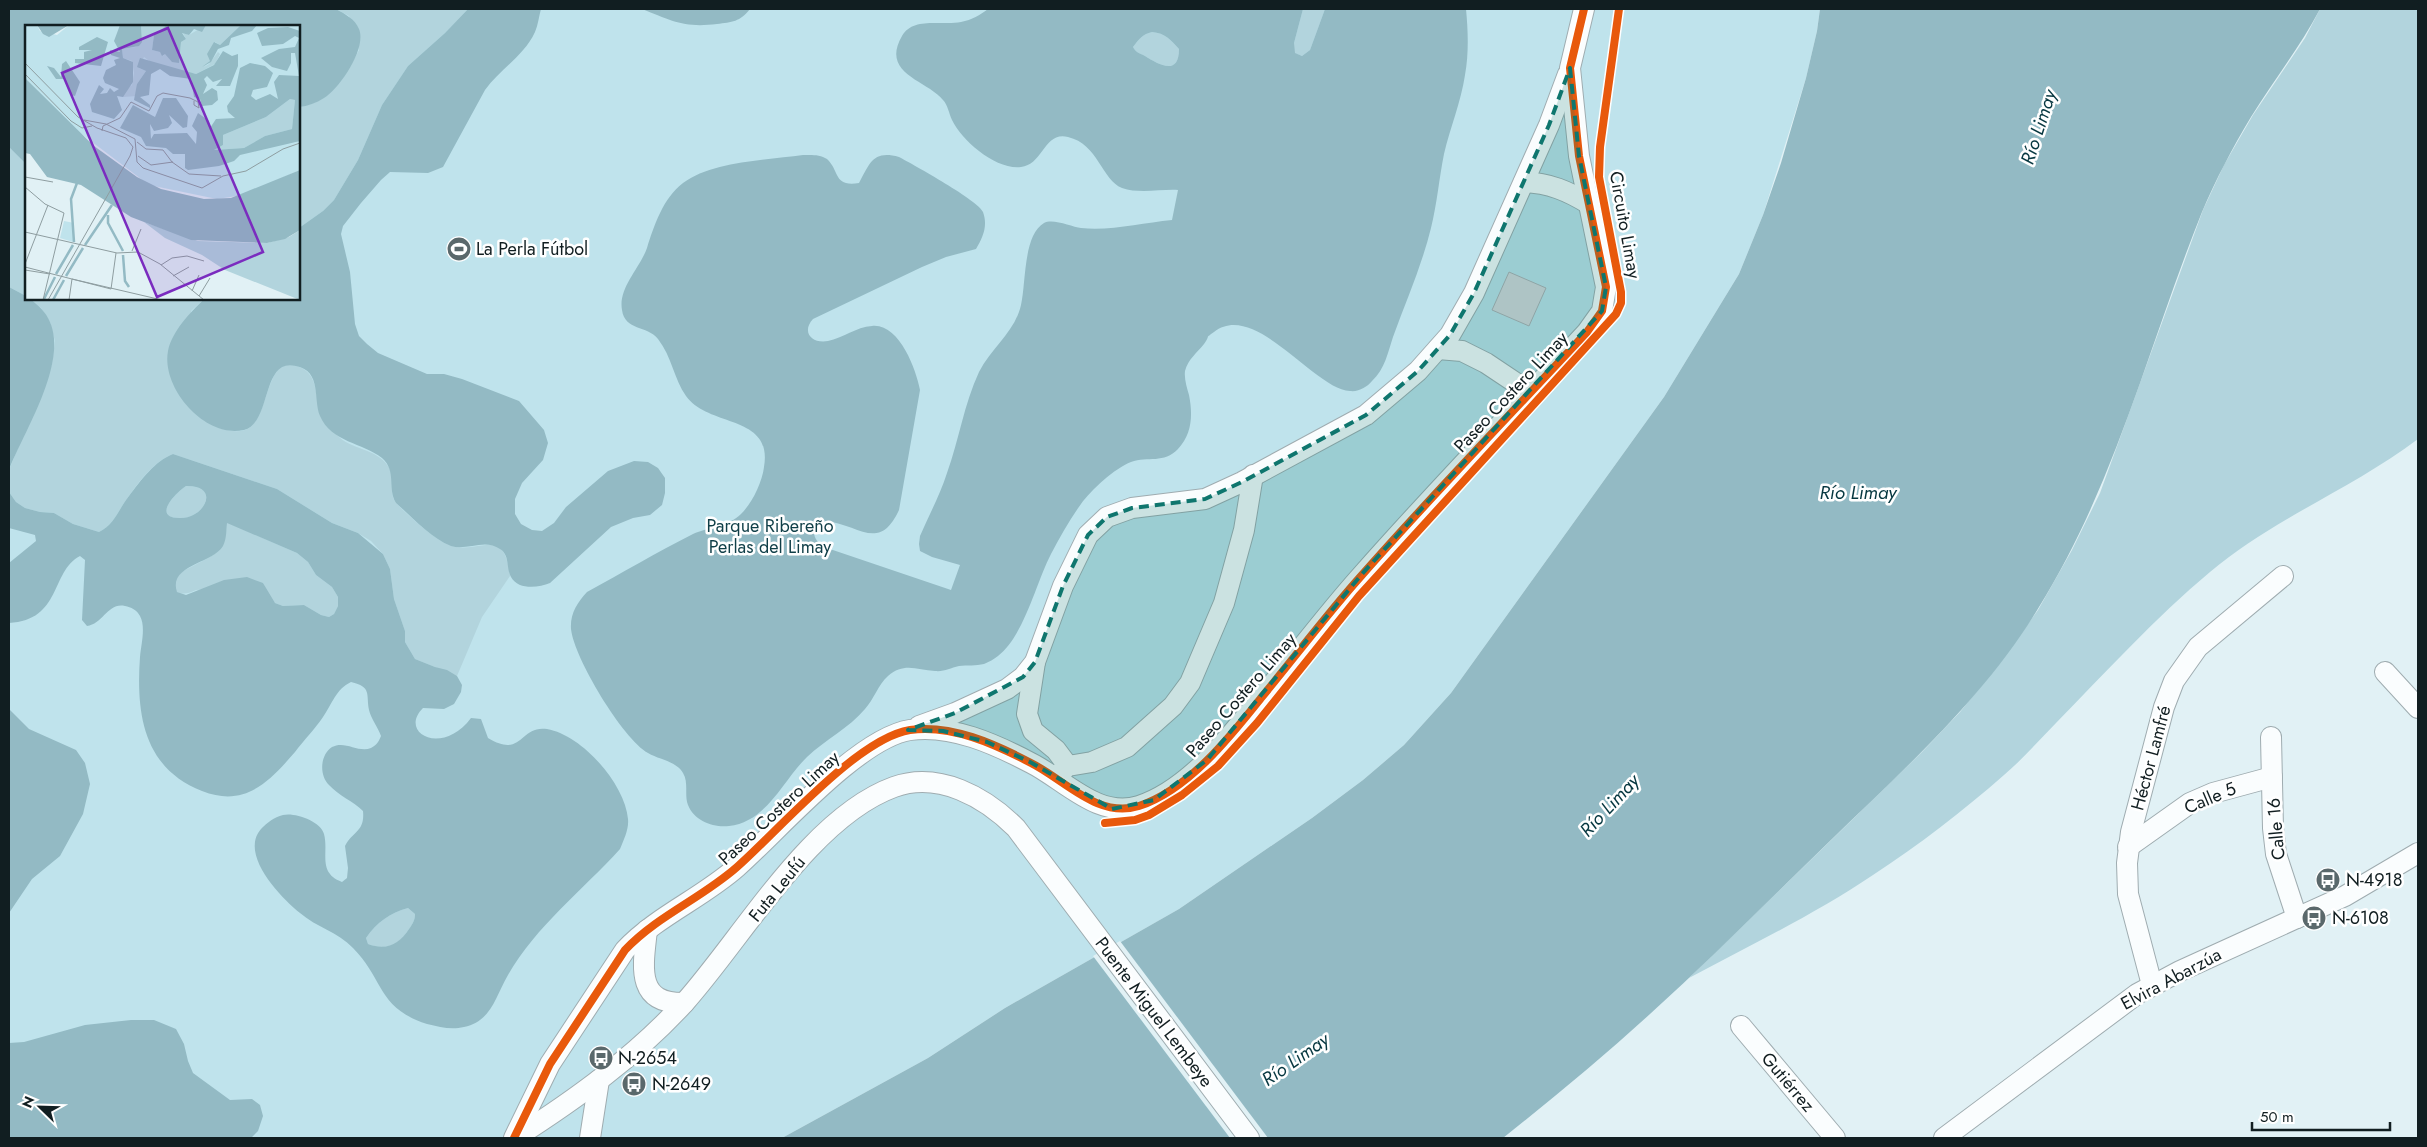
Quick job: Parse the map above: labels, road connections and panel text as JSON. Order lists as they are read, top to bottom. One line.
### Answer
{"streets":{"street":["Paseo Costero Limay","Héctor Lamfré","Calle 5","Calle 16","Futa Leufú","Elvira Abarzúa","Puente Miguel Lembeye","Gutiérrez"],"cycle path":["Circuito Limay"]},"crossings":[["Paseo Costero Limay","Futa Leufú"],["Héctor Lamfré","Calle 5"],["Héctor Lamfré","Elvira Abarzúa"],["Calle 5","Calle 16"],["Calle 16","Elvira Abarzúa"],["Futa Leufú","Puente Miguel Lembeye"]],"water":["Río Limay"],"parks":["Parque Ribereño Perlas del Limay"],"places":{"sports":["La Perla Fútbol"],"bus stop":["N-4918","N-6108","N-2654","N-2649"]},"scale_bar":"50 m","north":"top left"}
